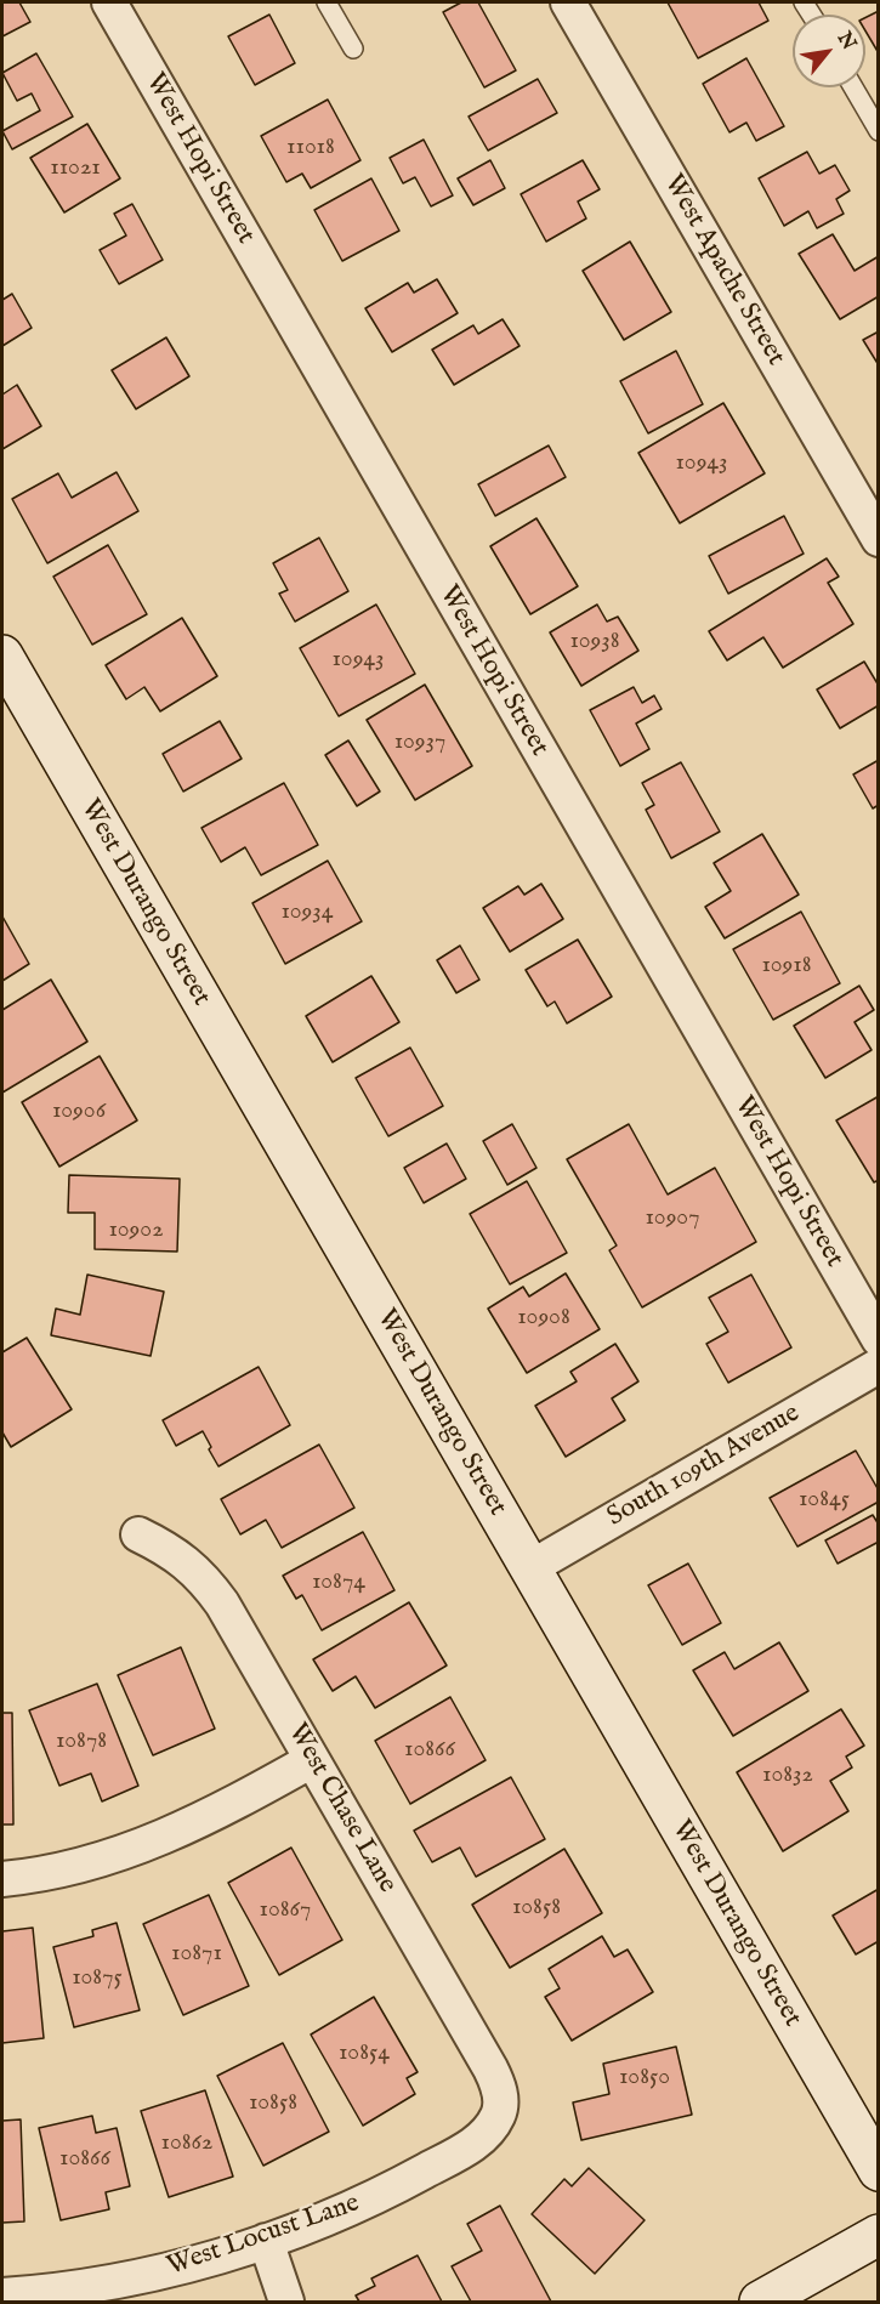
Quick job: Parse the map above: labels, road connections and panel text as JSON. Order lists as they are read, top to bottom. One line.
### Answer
{"streets":{"street":["West Hopi Street","West Apache Street","West Durango Street","South 109th Avenue","West Chase Lane","West Locust Lane"]},"crossings":[["West Durango Street","South 109th Avenue"],["West Chase Lane","West Locust Lane"]],"house_numbers":["11018","11021","10943","10938","10943","10937","10934","10918","10906","10907","10902","10908","10845","10874","10878","10866","10832","10858","10867","10871","10875","10854","10850","10858","10862","10866"],"north":"top right"}
